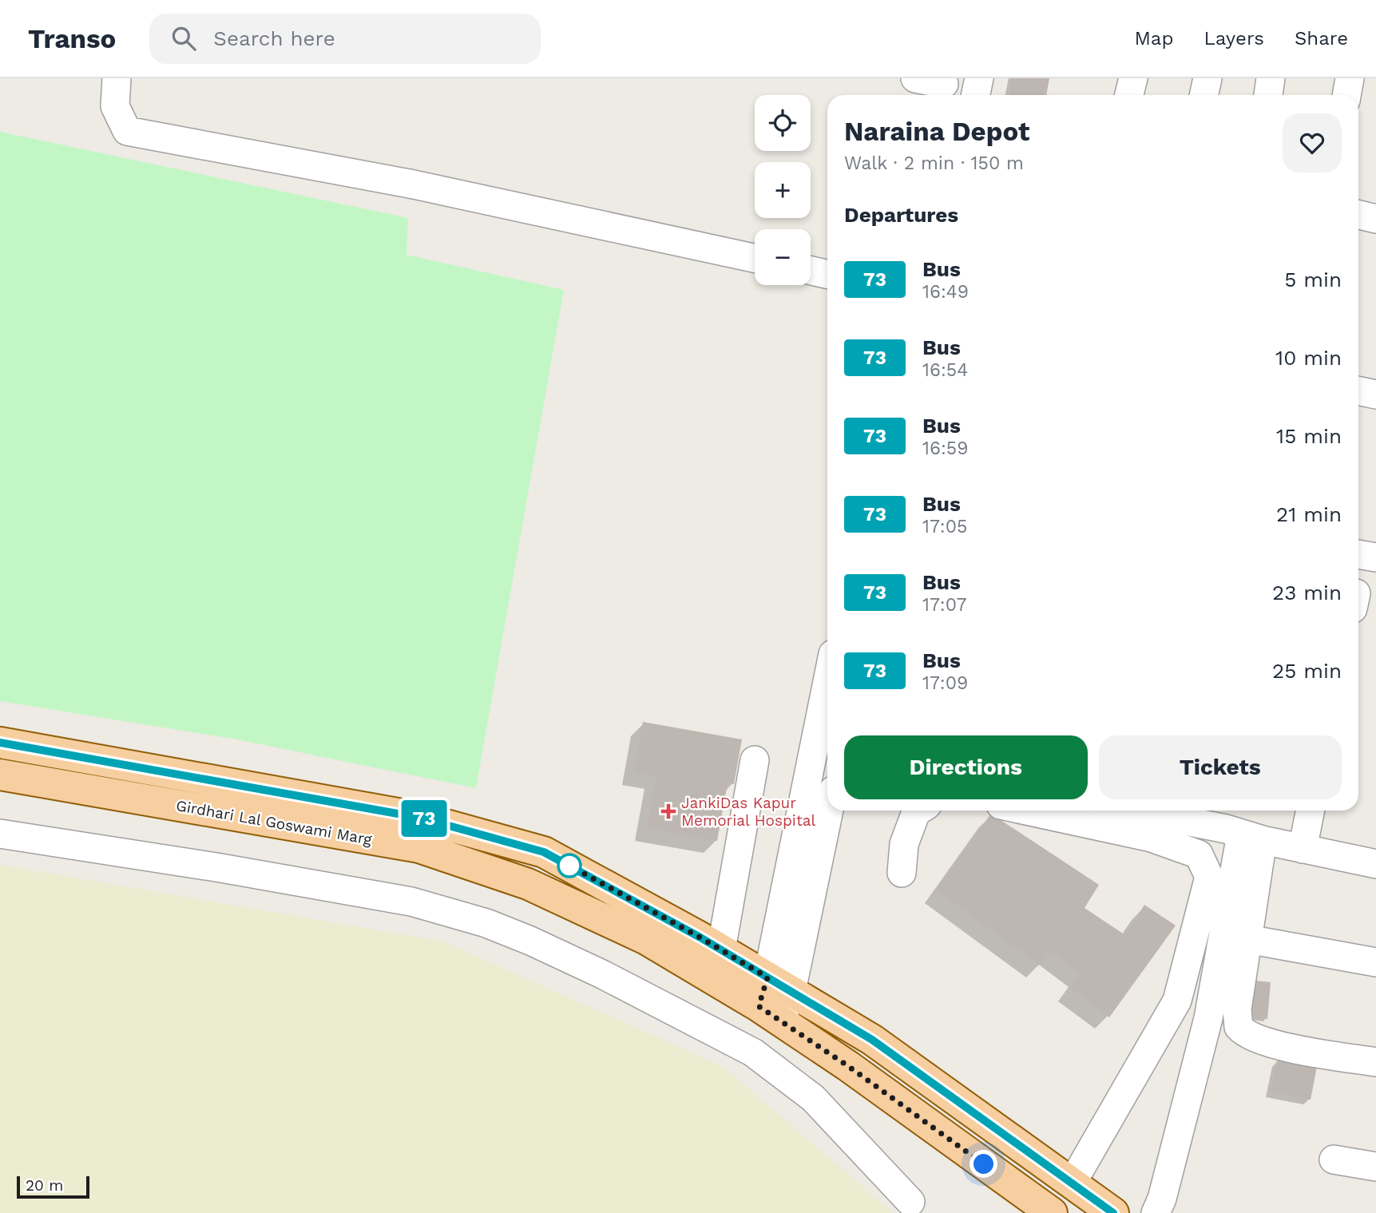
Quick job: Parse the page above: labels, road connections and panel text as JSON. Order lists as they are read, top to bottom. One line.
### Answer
{"streets":{"main road":["Girdhari Lal Goswami Marg"]},"places":{"health":["JankiDas Kapur Memorial Hospital"]},"lines":["bus line 73"],"scale_bar":"20 m","page":{"header":"Transo","search":"Search here","nav":["Map","Layers","Share"],"on_map":"73","map_buttons":["+","−"],"heading":[["Naraina Depot","Walk · 2 min · 150 m"],"Departures"],"list":[{"mark":"73","name":"Bus","note":"16:49","value":"5 min"},{"mark":"73","name":"Bus","note":"16:54","value":"10 min"},{"mark":"73","name":"Bus","note":"16:59","value":"15 min"},{"mark":"73","name":"Bus","note":"17:05","value":"21 min"},{"mark":"73","name":"Bus","note":"17:07","value":"23 min"},{"mark":"73","name":"Bus","note":"17:09","value":"25 min"}],"buttons":["Directions","Tickets"],"scale":"20 m"}}
